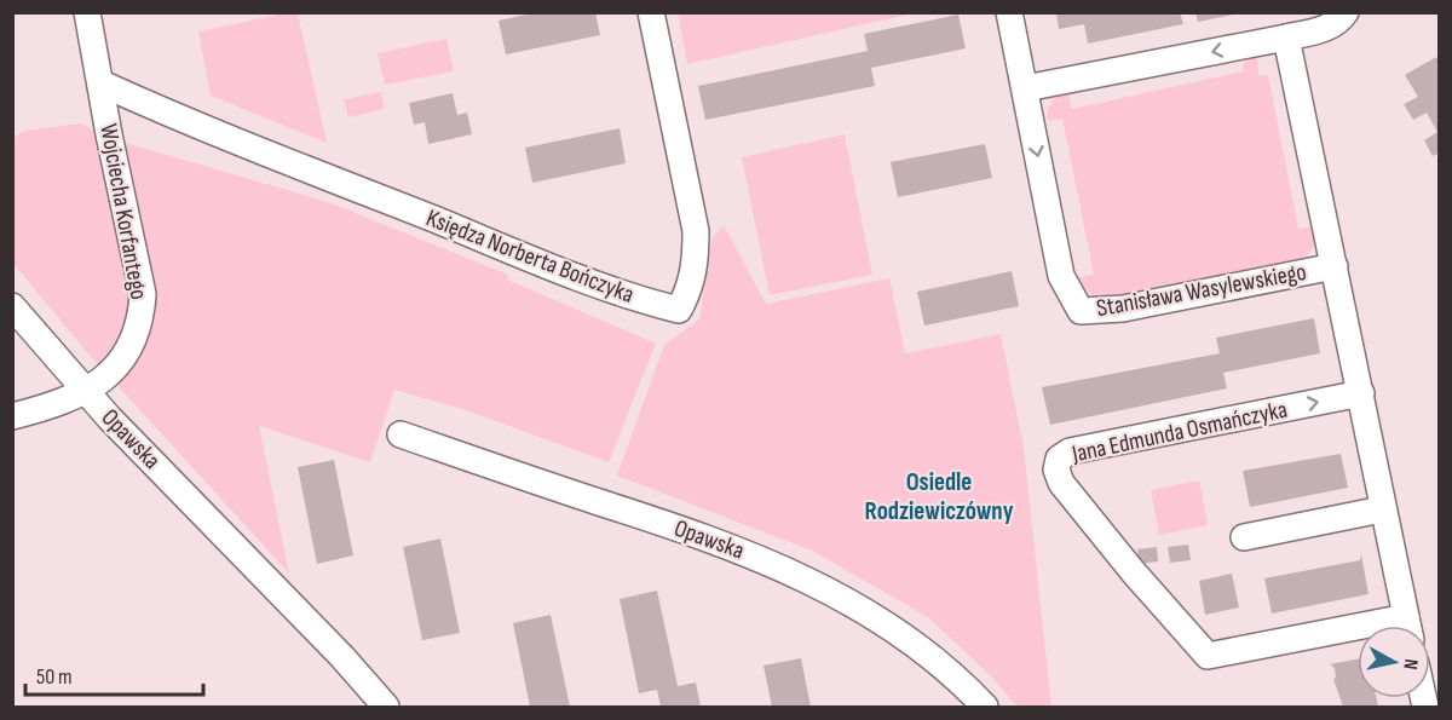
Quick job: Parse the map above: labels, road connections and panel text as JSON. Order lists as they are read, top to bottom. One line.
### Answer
{"streets":{"street":["Wojciecha Korfantego","Księdza Norberta Bończyka","Stanisława Wasylewskiego","Jana Edmunda Osmańczyka","Opawska"]},"crossings":[["Wojciecha Korfantego","Księdza Norberta Bończyka"],["Wojciecha Korfantego","Opawska"],["Stanisława Wasylewskiego","Jana Edmunda Osmańczyka"]],"districts":["Osiedle Rodziewiczówny"],"scale_bar":"50 m","north":"right"}
